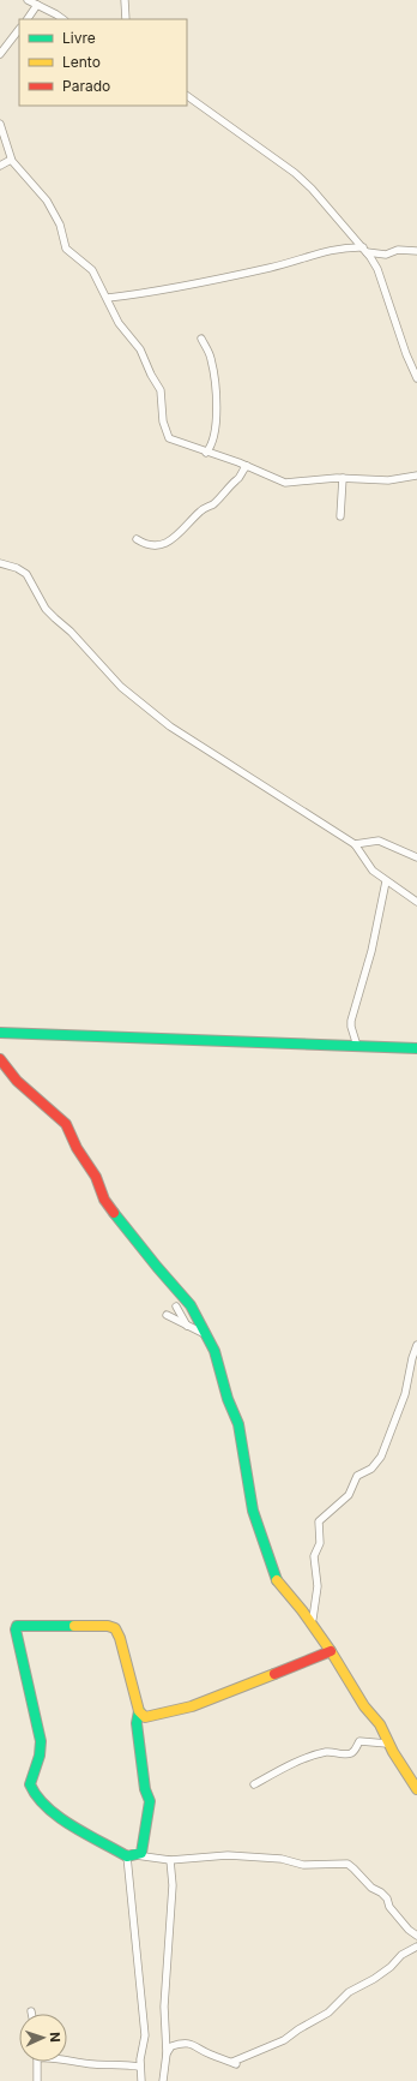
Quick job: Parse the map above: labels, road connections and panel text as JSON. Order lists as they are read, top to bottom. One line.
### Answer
{"legend":["Livre","Lento","Parado"],"north":"right"}
